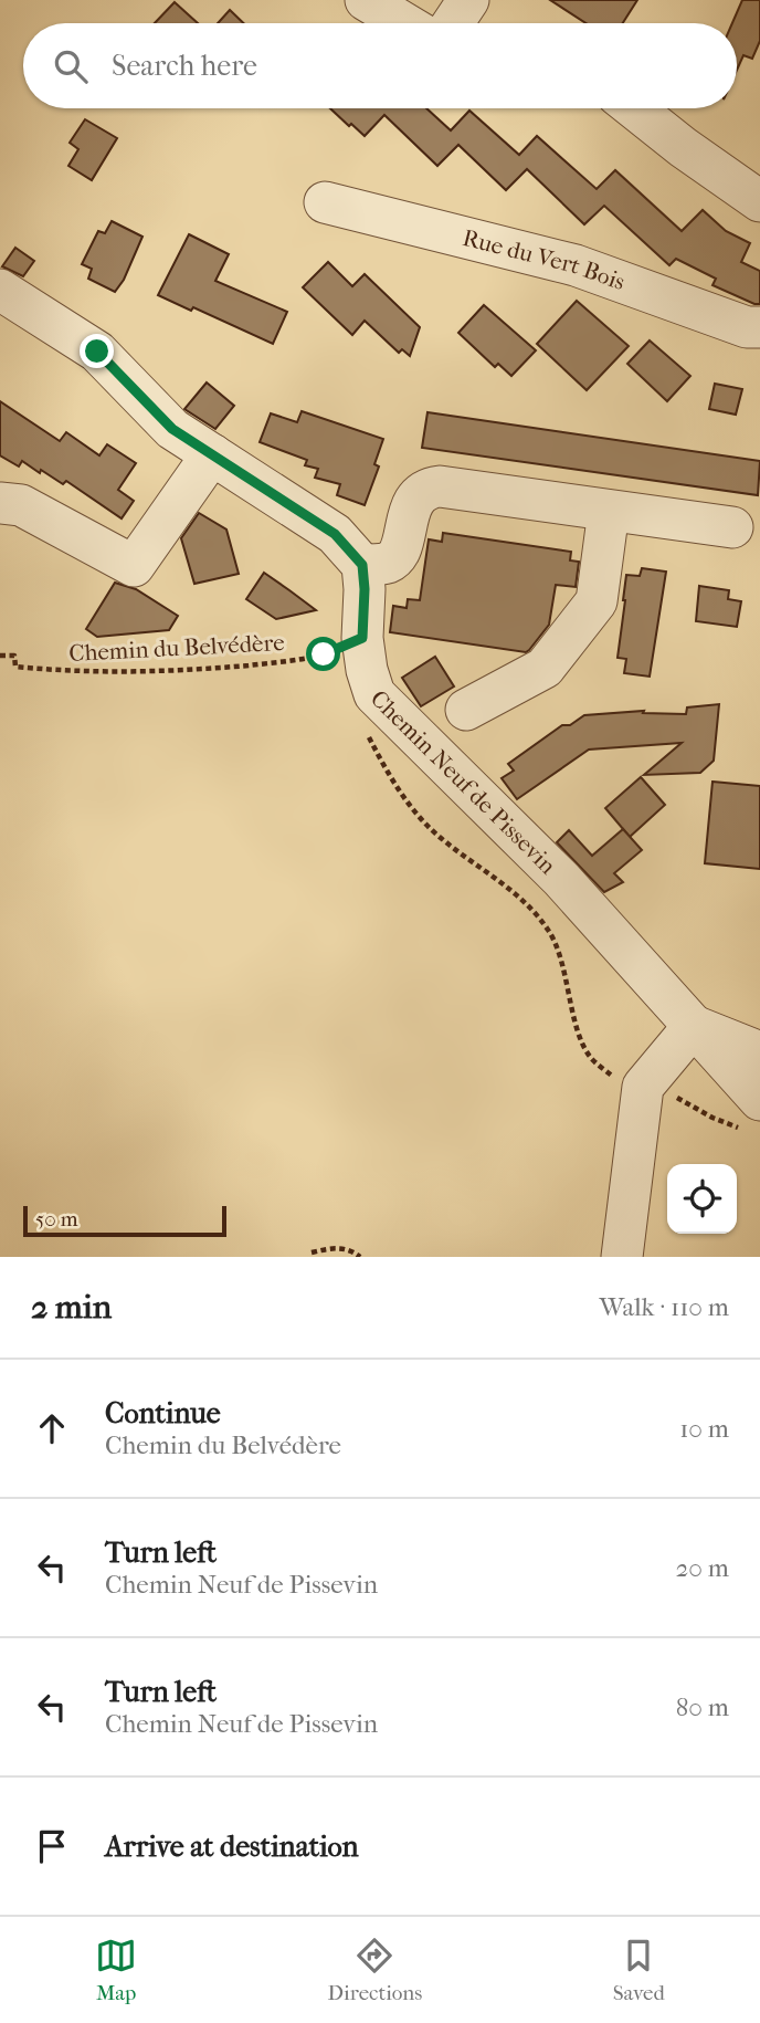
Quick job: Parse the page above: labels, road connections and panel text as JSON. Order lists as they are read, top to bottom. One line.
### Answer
{"streets":{"street":["Rue du Vert Bois","Chemin Neuf de Pissevin"],"path":["Chemin du Belvédère"]},"crossings":[["Chemin du Belvédère","Chemin Neuf de Pissevin"]],"scale_bar":"50 m","page":{"search":"Search here","scale":"50 m","heading":["2 min","Walk · 110 m"],"list":[["Continue","Chemin du Belvédère","10 m"],["Turn left","Chemin Neuf de Pissevin","20 m"],["Turn left","Chemin Neuf de Pissevin","80 m"],"Arrive at destination"],"nav":["Map","Directions","Saved"]}}
